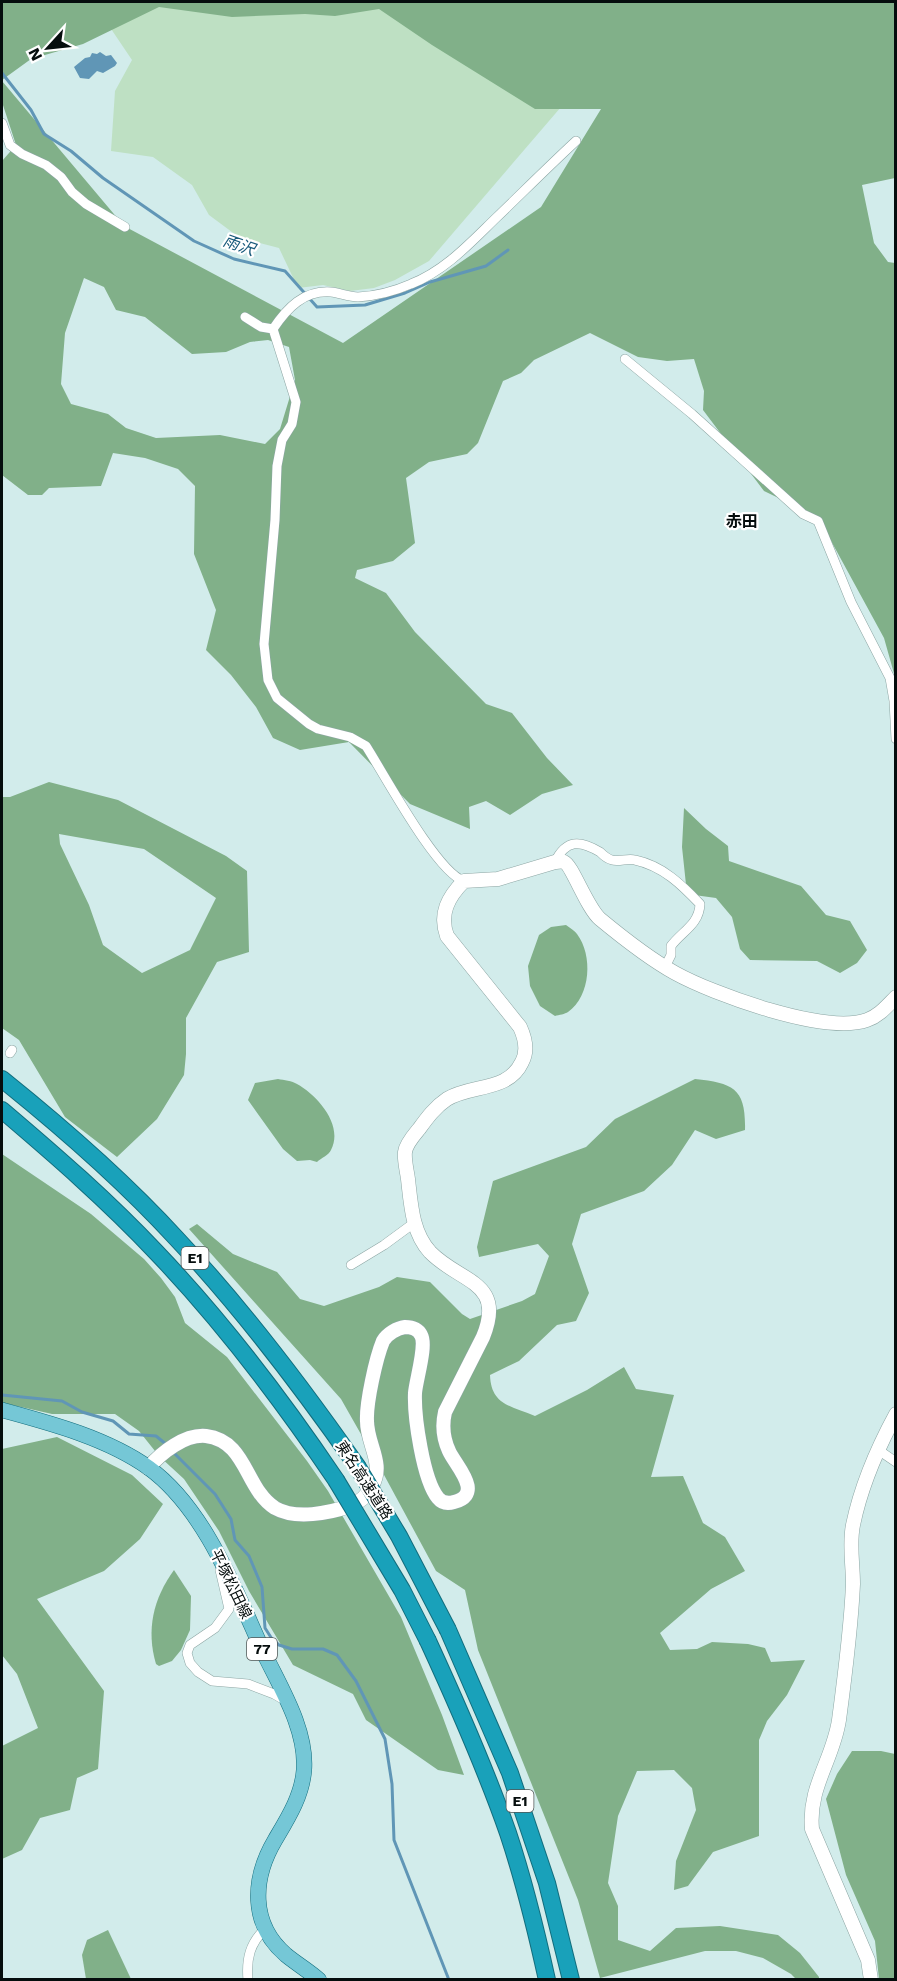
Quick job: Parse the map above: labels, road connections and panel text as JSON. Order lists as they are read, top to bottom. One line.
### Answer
{"streets":{"highway":["E1","東名高速道路"],"main road":["平塚松田線","77"]},"districts":["赤田"],"water":["雨沢"],"north":"bottom left"}
